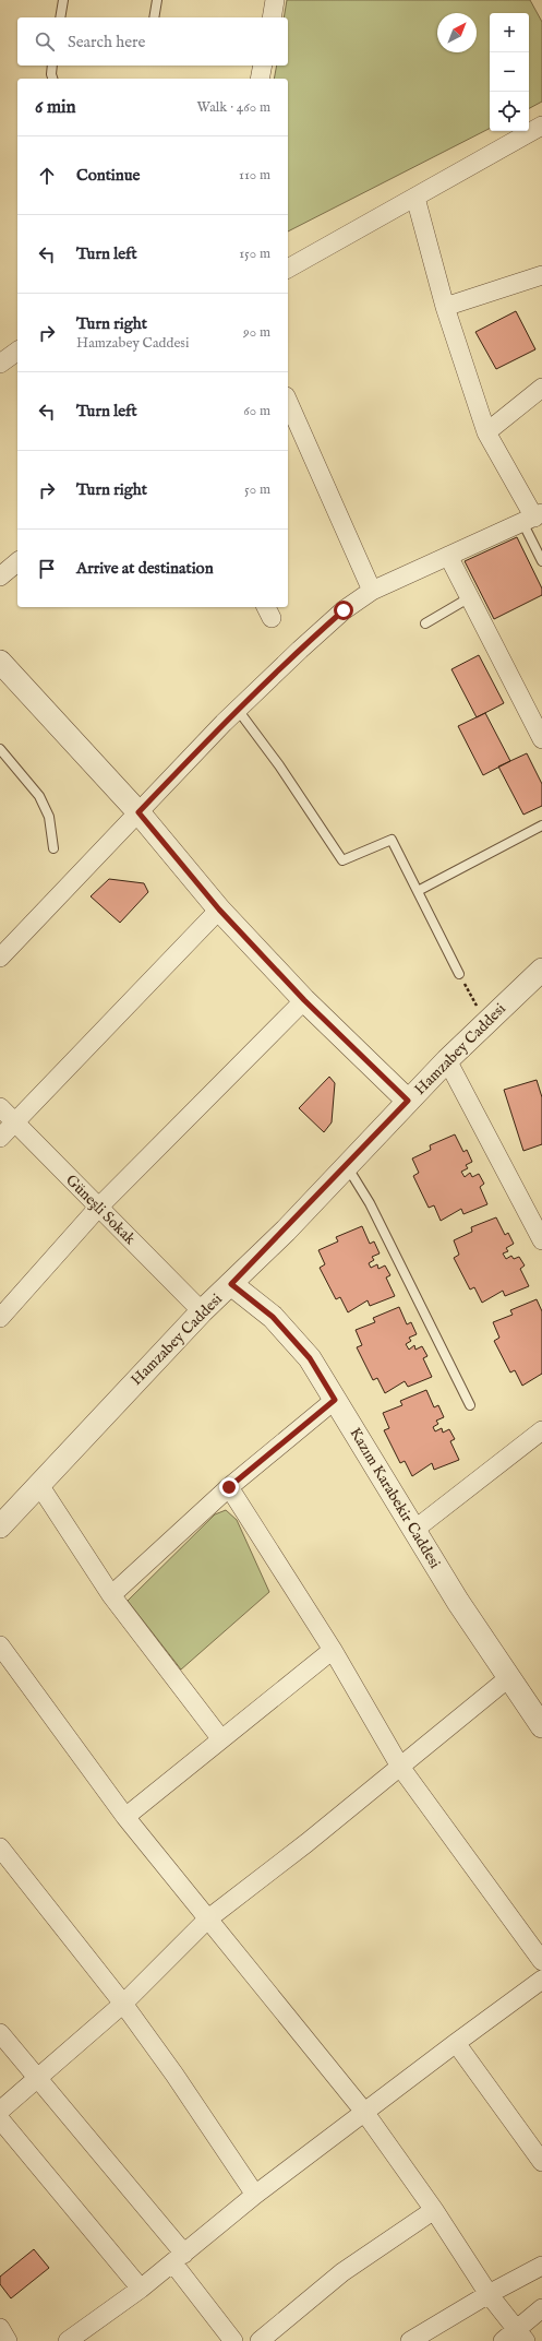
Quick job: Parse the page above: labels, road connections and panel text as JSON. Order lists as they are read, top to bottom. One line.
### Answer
{"streets":{"street":["Hamzabey Caddesi","Güneşli Sokak","Kazım Karabekir Caddesi"]},"crossings":[["Hamzabey Caddesi","Güneşli Sokak"],["Hamzabey Caddesi","Kazım Karabekir Caddesi"]],"north":"top right","page":{"map_buttons":["+","−"],"search":"Search here","heading":["6 min","Walk · 460 m"],"list":[["Continue","110 m"],["Turn left","150 m"],["Turn right","Hamzabey Caddesi","90 m"],["Turn left","60 m"],["Turn right","50 m"],"Arrive at destination"]}}
